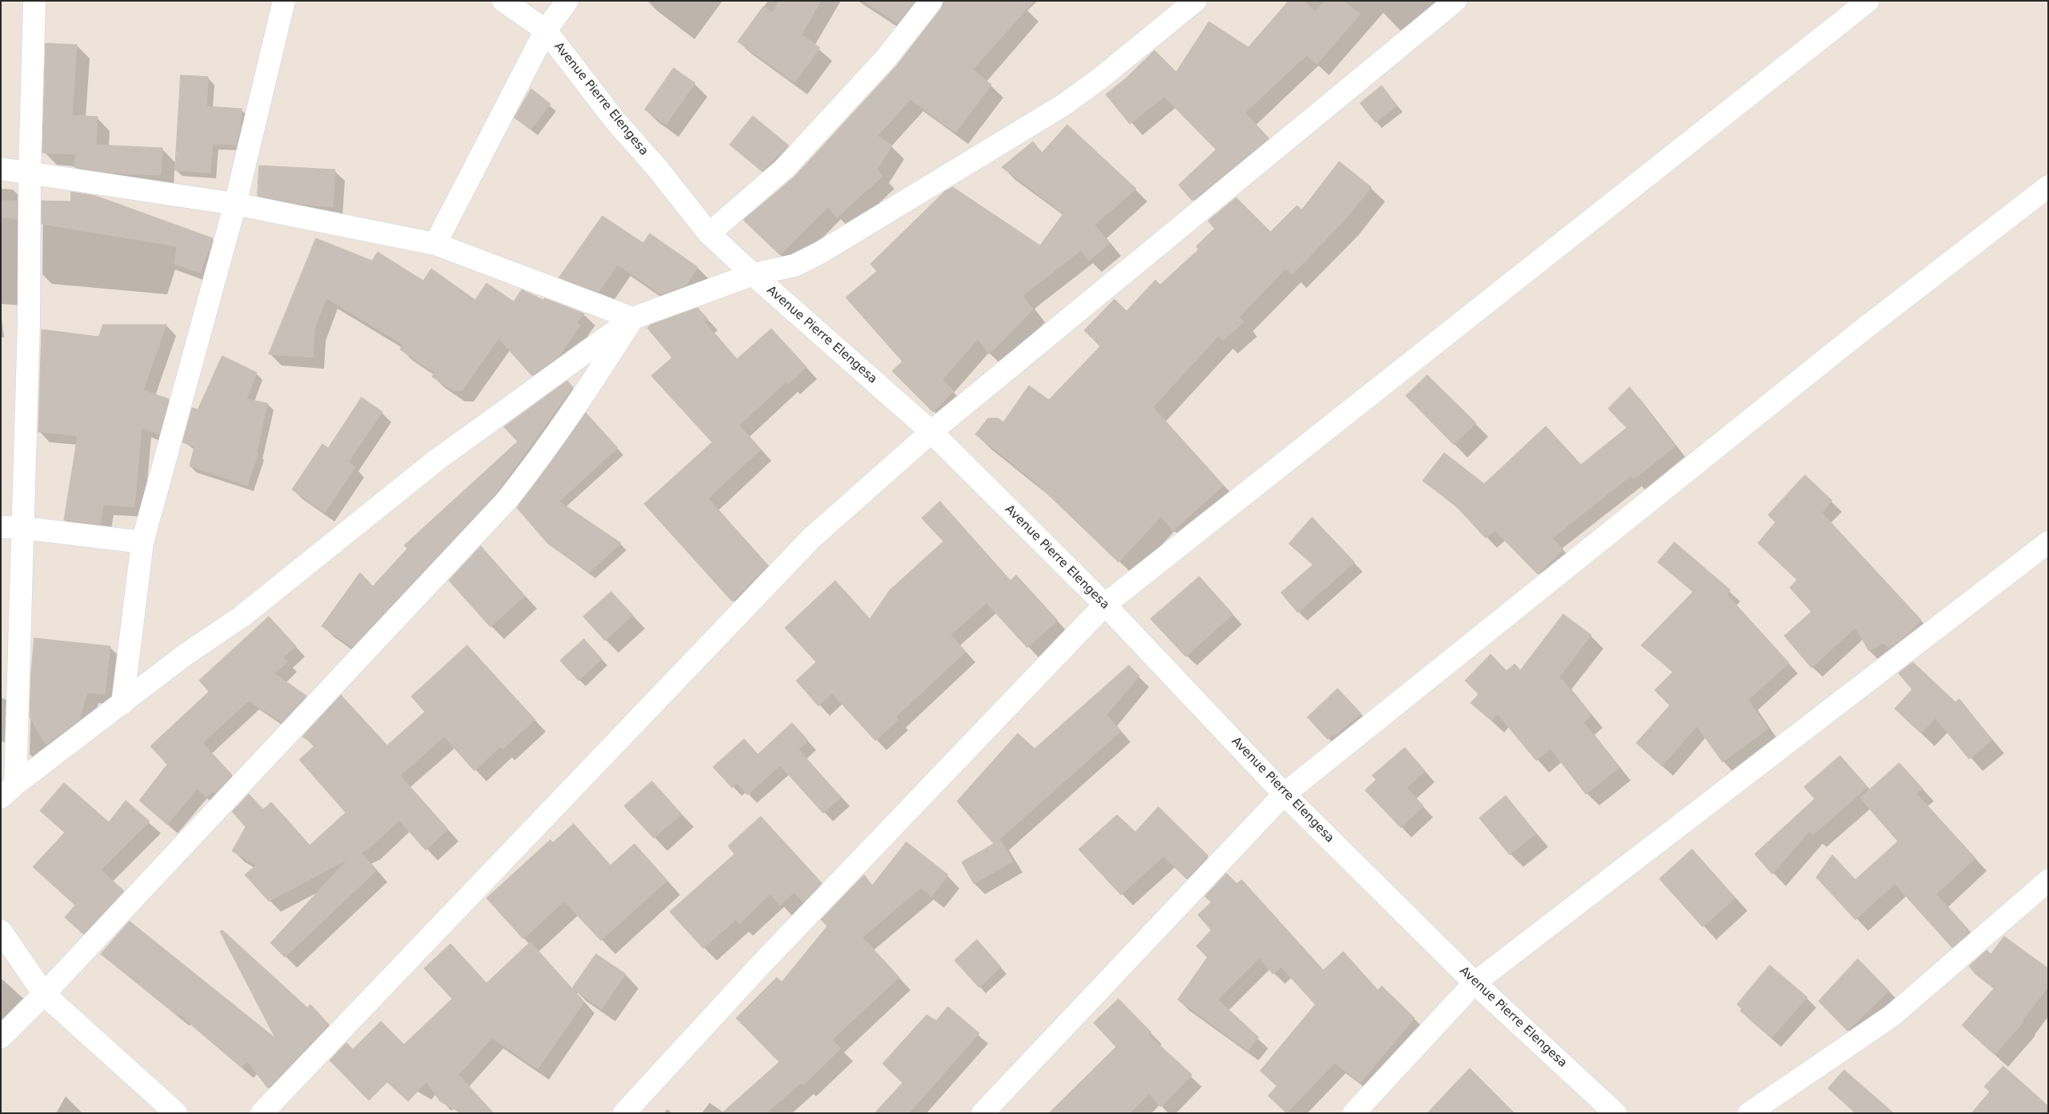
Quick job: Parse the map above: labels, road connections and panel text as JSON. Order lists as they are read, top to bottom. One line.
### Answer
{"streets":{"street":["Avenue Pierre Elengesa"]}}
